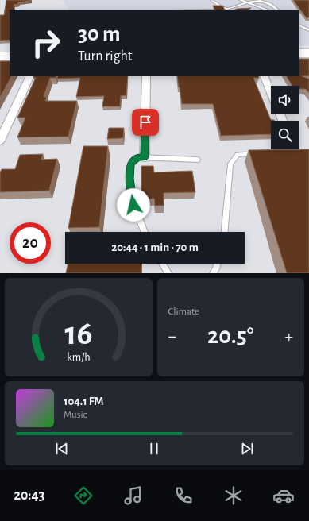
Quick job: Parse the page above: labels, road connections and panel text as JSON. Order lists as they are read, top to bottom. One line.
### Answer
{"page":{"turn":["30 m","Turn right"],"limit":"20","trip":"20:44 · 1 min · 70 m","tile":"Climate","heat":["−","20.5°","+"],"song":["104.1 FM","Music"],"tabs":"20:43","gauge":["16","km/h"]}}
